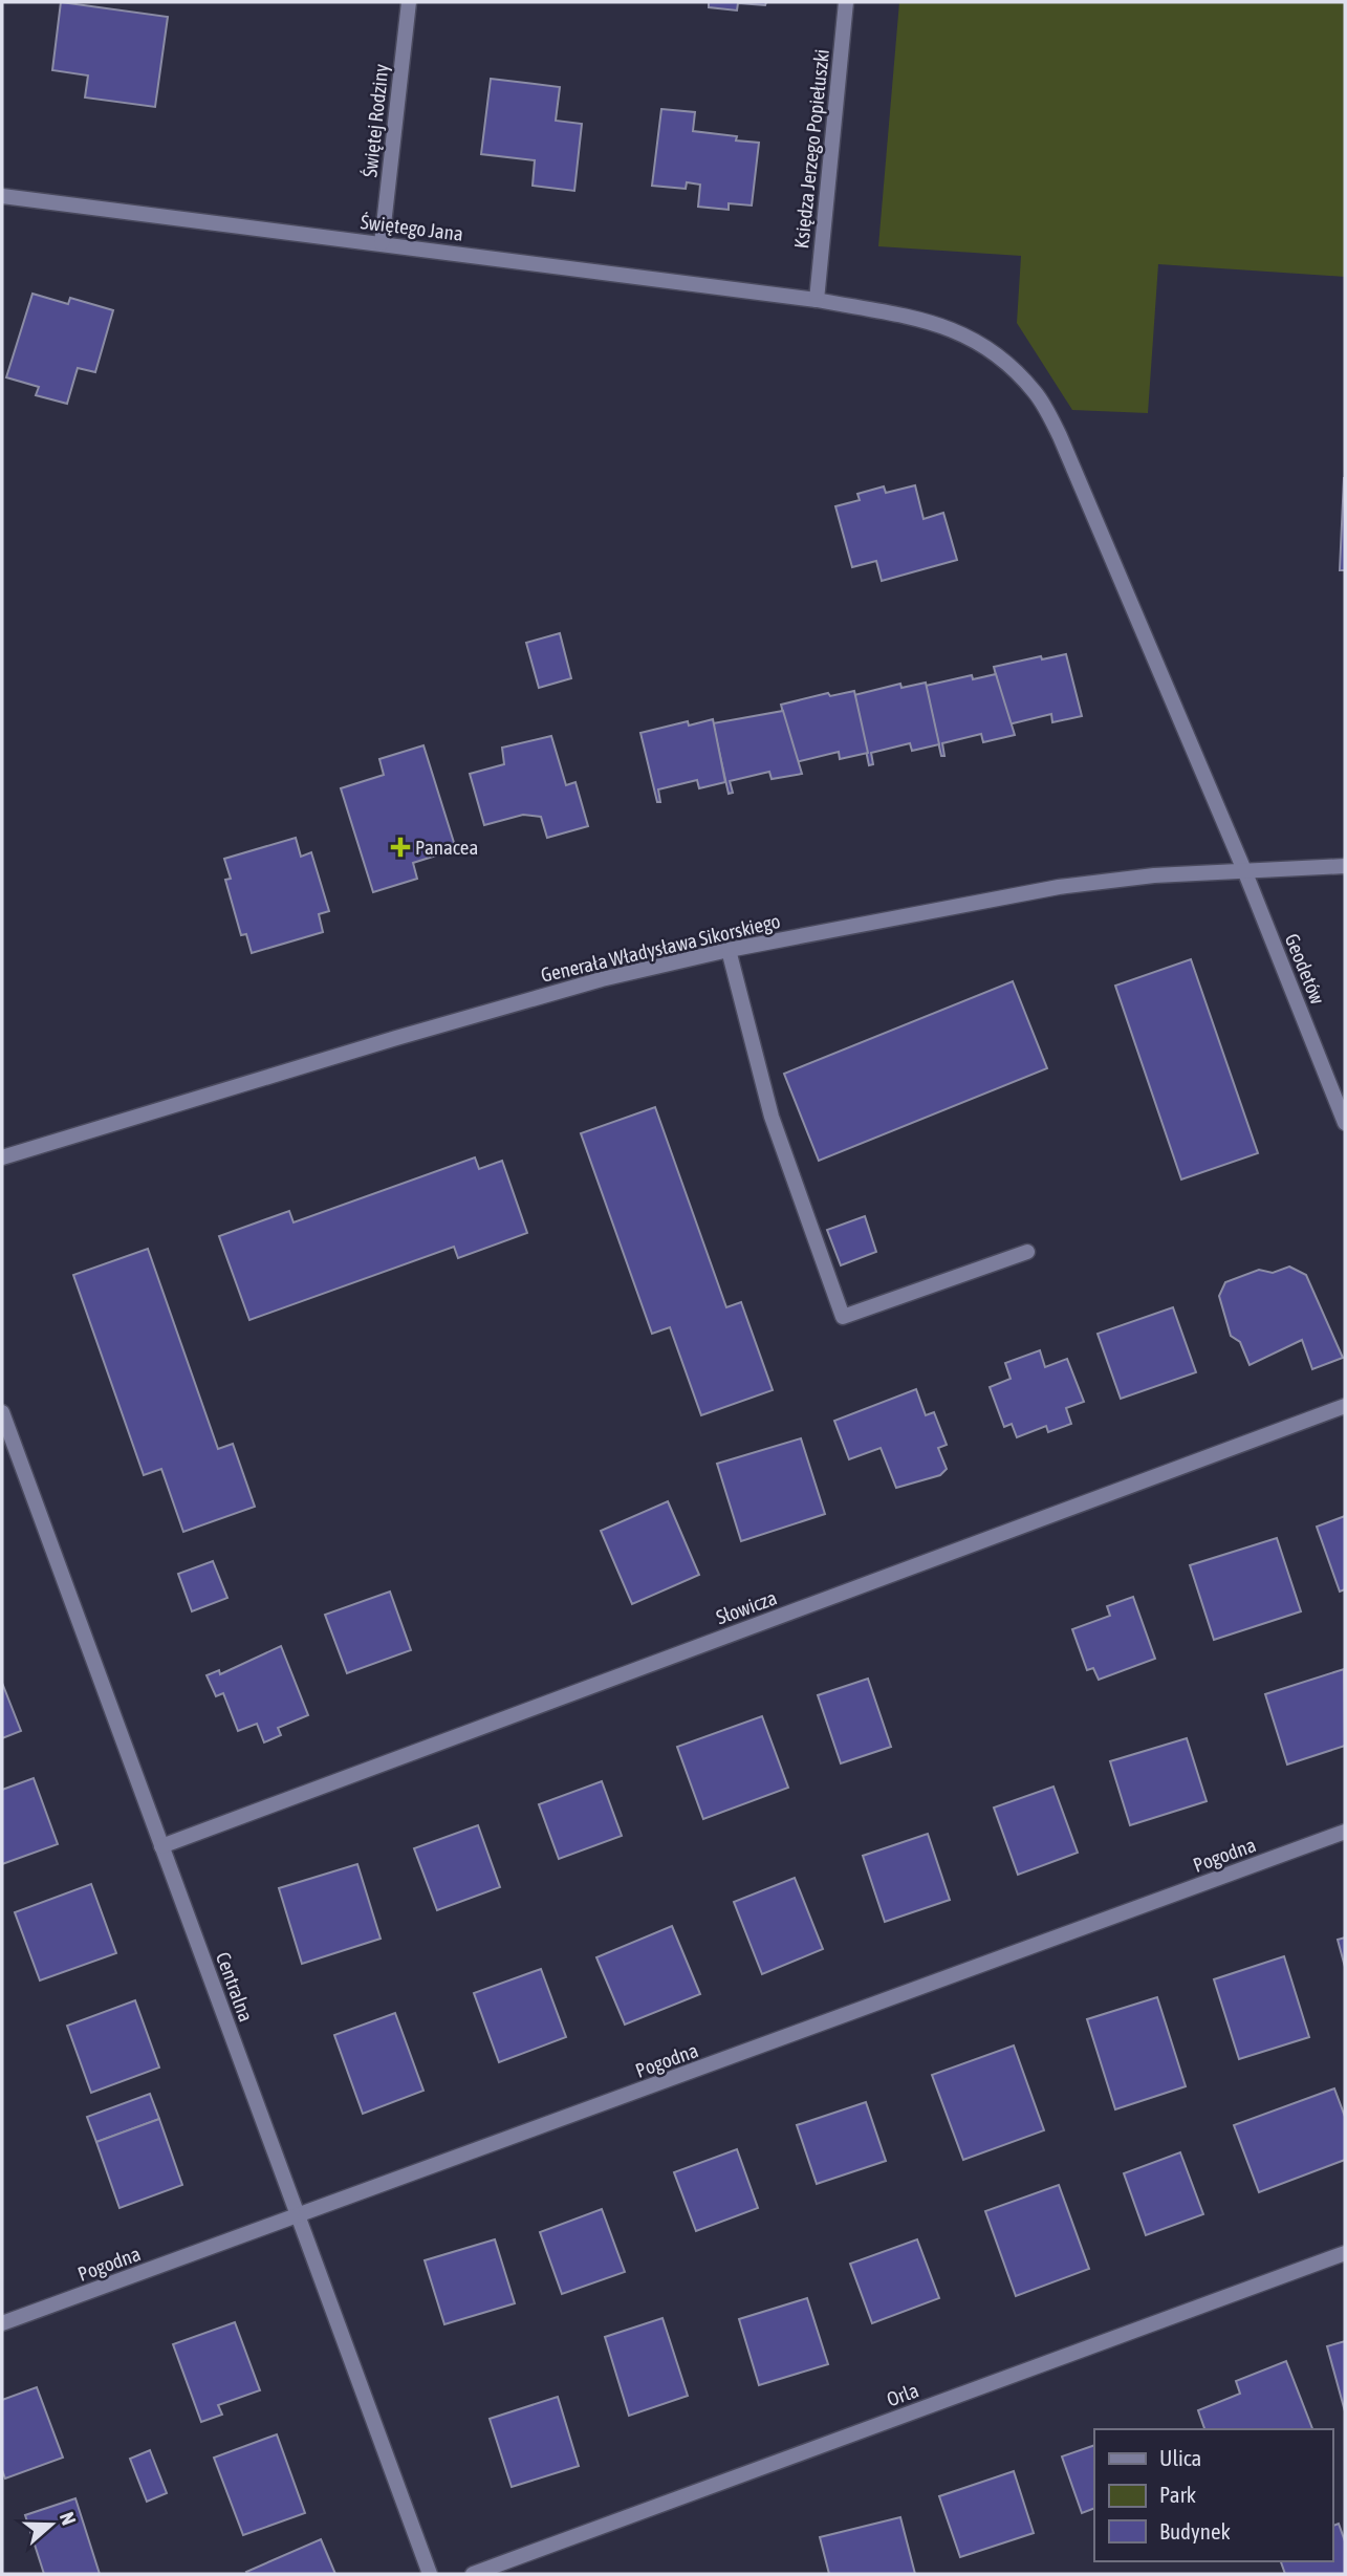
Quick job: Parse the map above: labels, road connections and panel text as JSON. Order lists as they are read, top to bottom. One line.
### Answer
{"streets":{"street":["Świętej Rodziny","Księdza Jerzego Popiełuszki","Świętego Jana","Generała Władysława Sikorskiego","Geodetów","Słowicza","Pogodna","Centralna","Orla"]},"crossings":[["Świętej Rodziny","Świętego Jana"],["Księdza Jerzego Popiełuszki","Świętego Jana"],["Świętego Jana","Generała Władysława Sikorskiego"],["Świętego Jana","Geodetów"],["Generała Władysława Sikorskiego","Geodetów"],["Słowicza","Centralna"],["Pogodna","Centralna"]],"places":{"health":["Panacea"]},"legend":["Ulica","Park","Budynek"],"north":"right"}
